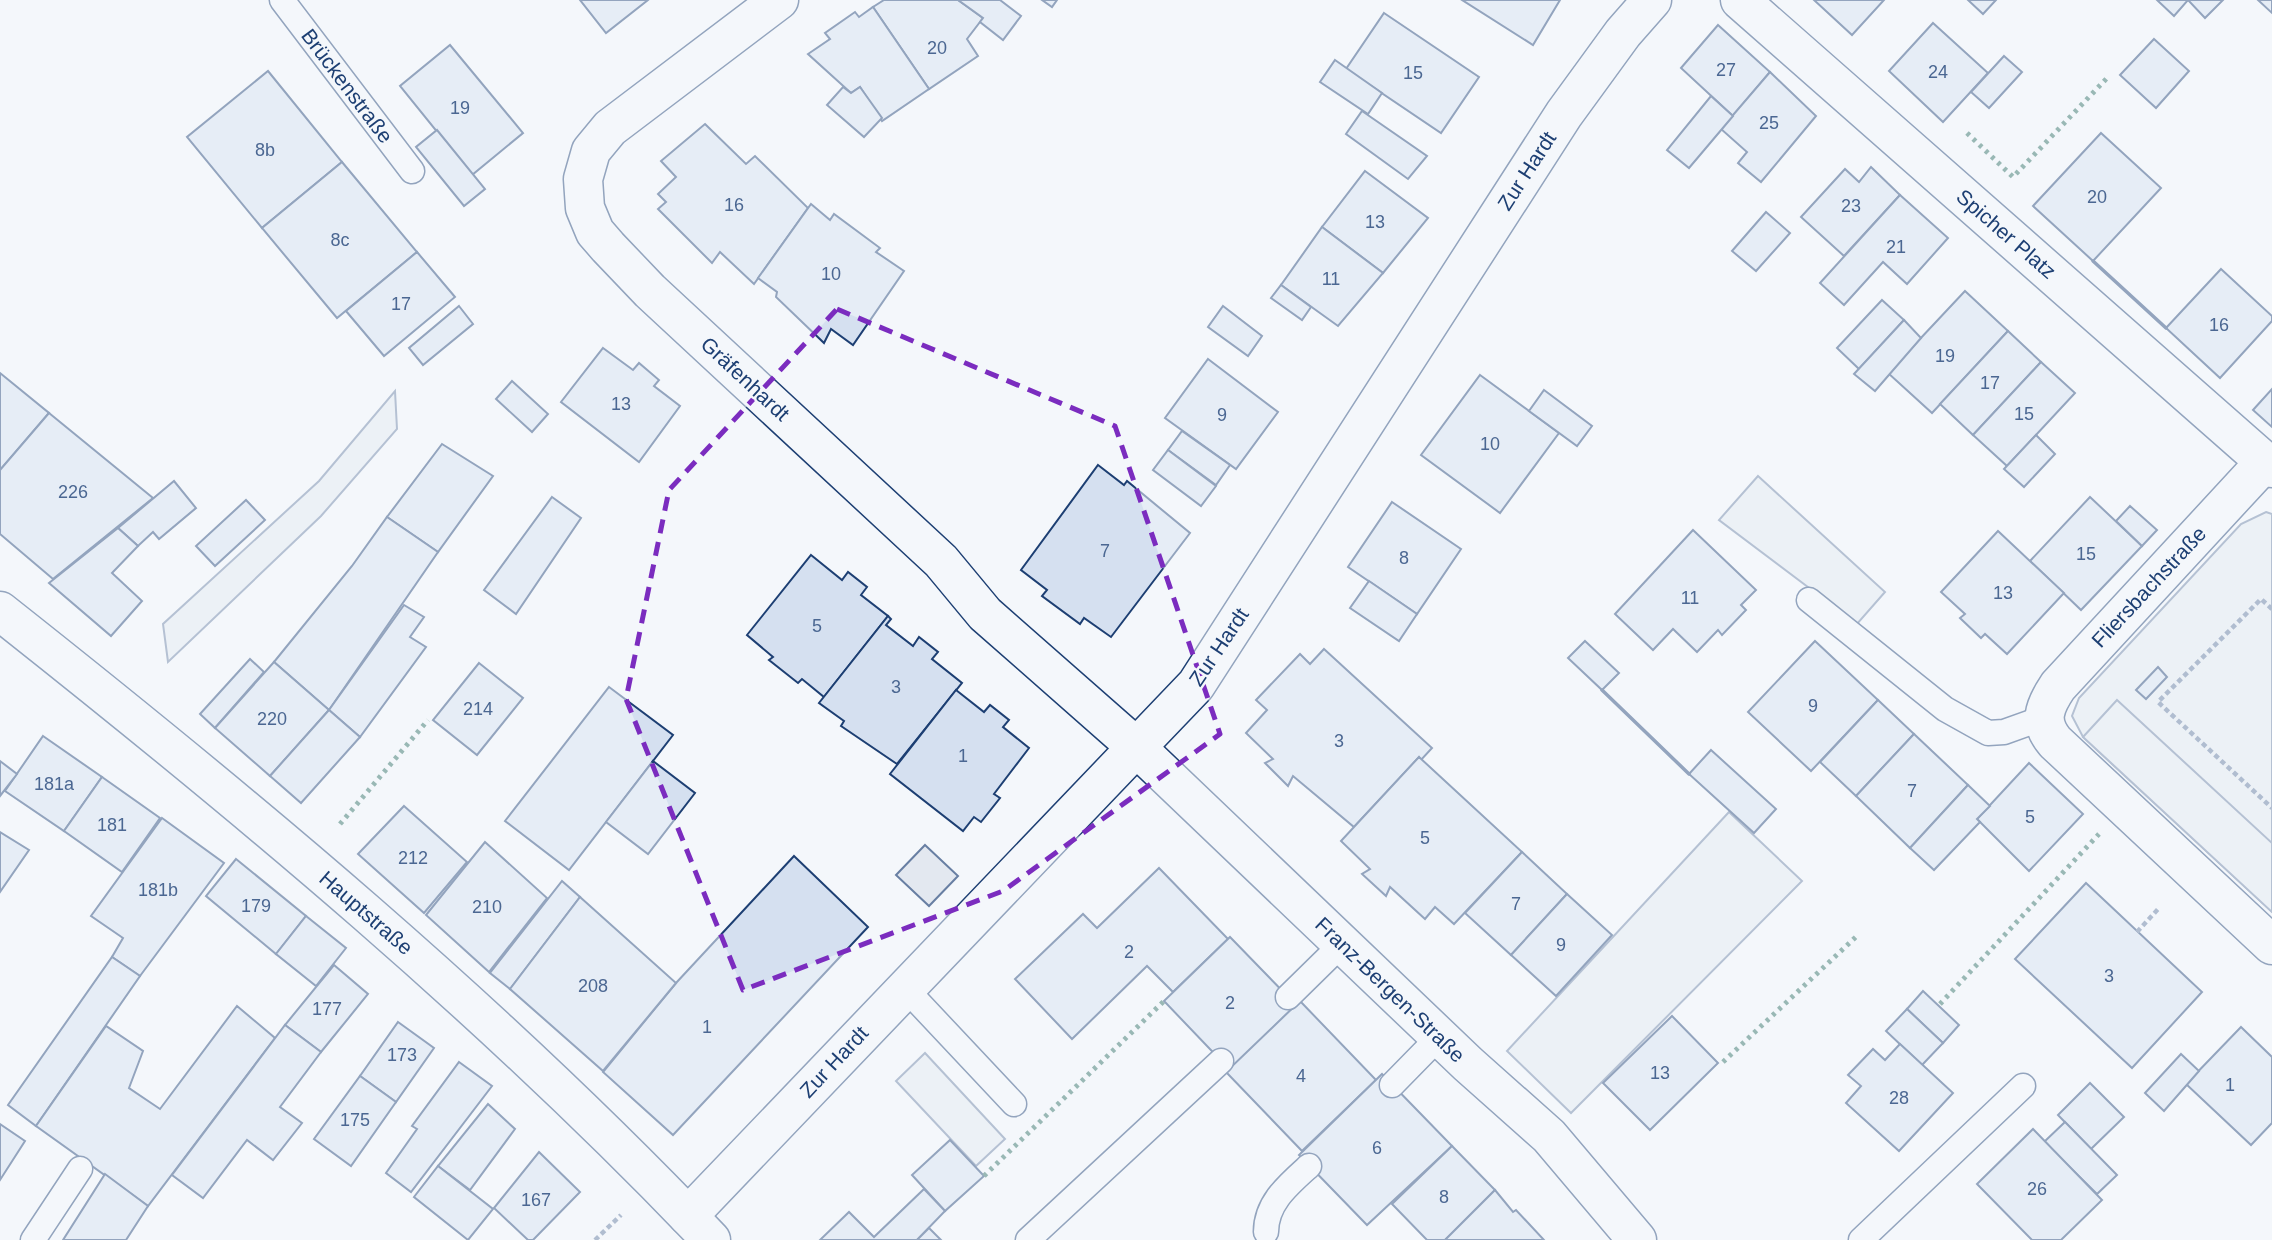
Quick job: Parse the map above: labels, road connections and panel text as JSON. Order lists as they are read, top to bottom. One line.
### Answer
{"streets":{"street":["Zur Hardt","Spicher Platz","Gräfenhardt","Fliersbachstraße","Hauptstraße","Franz-Bergen-Straße"],"lane":["Brückenstraße"]},"crossings":[["Zur Hardt","Gräfenhardt"],["Zur Hardt","Hauptstraße"],["Zur Hardt","Franz-Bergen-Straße"],["Spicher Platz","Fliersbachstraße"],["Gräfenhardt","Franz-Bergen-Straße"]],"house_numbers":["20","27","24","15","19","25","8b","20","16","23","13","8c","21","10","11","17","16","19","17","13","15","9","10","226","7","15","8","13","11","5","3","9","214","220","3","1","181a","7","5","181","5","212","181b","7","179","210","9","2","3","208","2","177","1","173","13","4","1","28","175","6","26","8","167"]}
